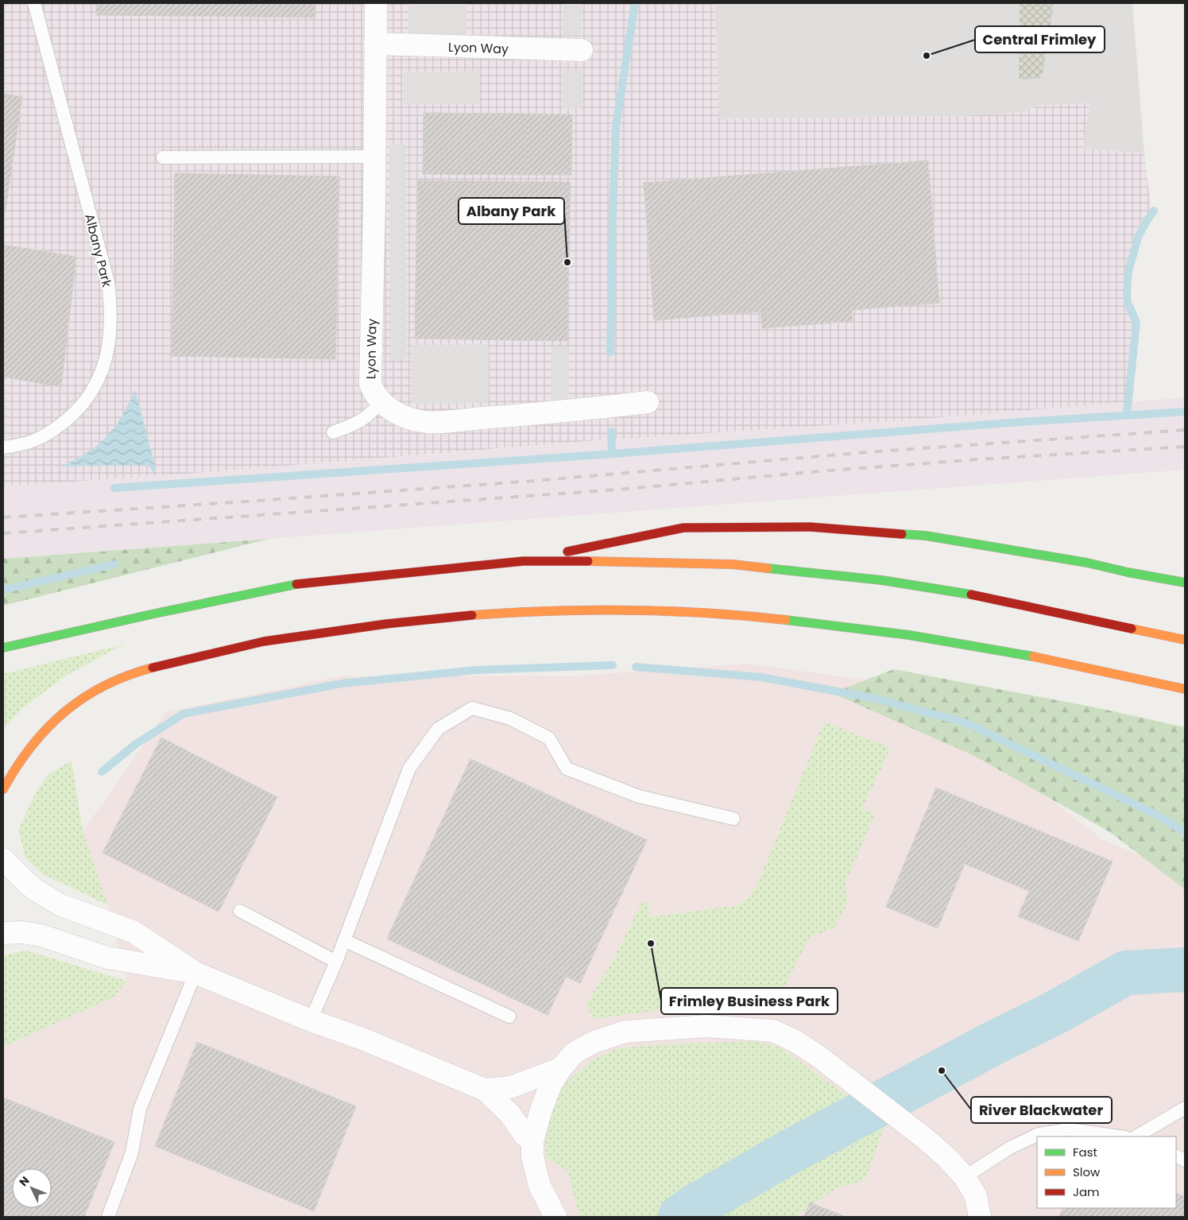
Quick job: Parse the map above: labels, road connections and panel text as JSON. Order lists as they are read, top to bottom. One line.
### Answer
{"streets":{"street":["Lyon Way"],"lane":["Albany Park"]},"places":["Central Frimley","Albany Park","Frimley Business Park","River Blackwater"],"legend":["Fast","Slow","Jam"],"north":"top left"}
